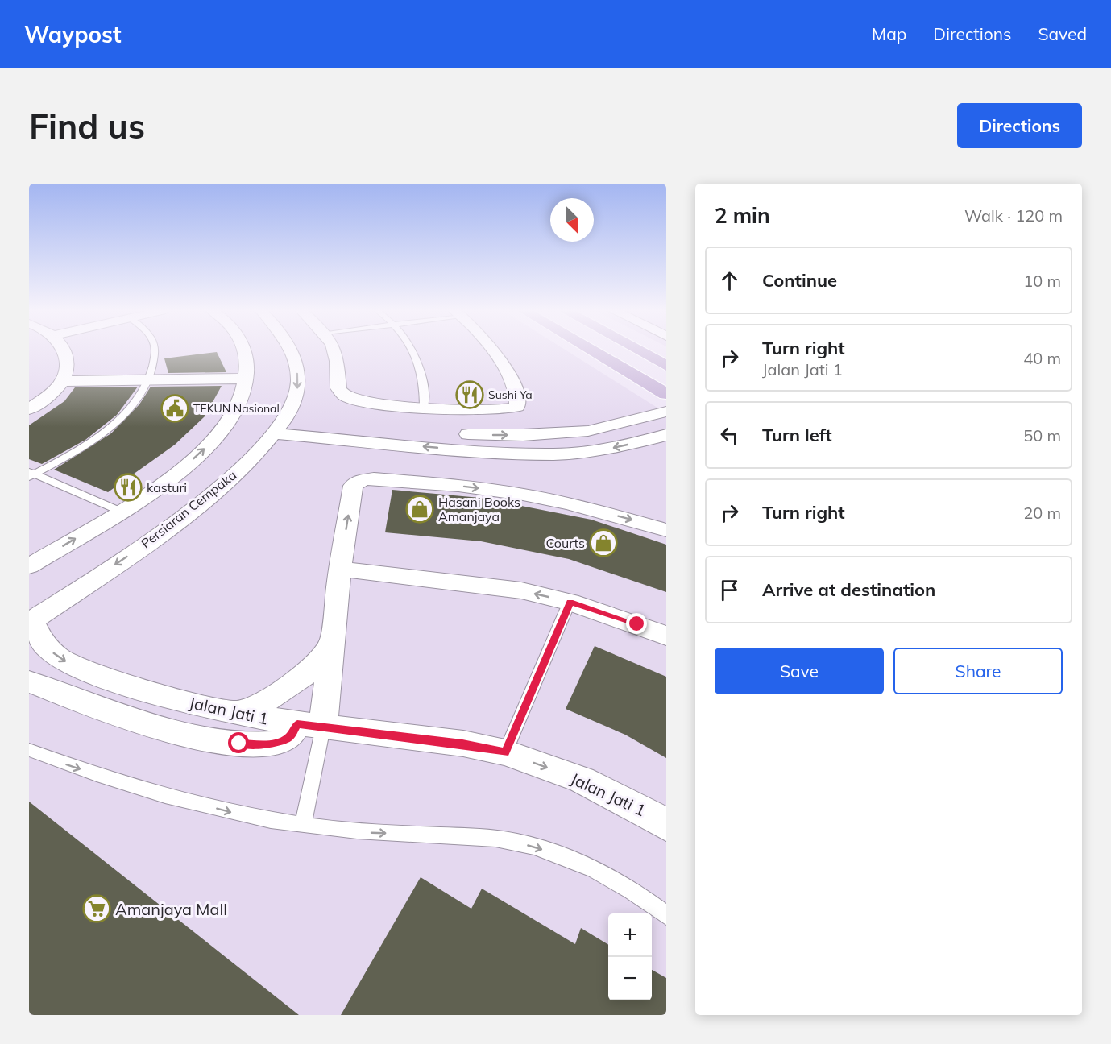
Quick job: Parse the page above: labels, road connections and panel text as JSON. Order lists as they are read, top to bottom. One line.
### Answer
{"streets":{"street":["Persiaran Cempaka","Jalan Jati 1"]},"crossings":[["Persiaran Cempaka","Jalan Jati 1"]],"places":{"restaurant":["Sushi Ya","kasturi"],"public building":["TEKUN Nasional"],"shop":["Hasani Books Amanjaya","Courts"],"supermarket":["Amanjaya Mall"]},"north":"bottom right","page":{"header":"Waypost","nav":["Map","Directions","Saved"],"buttons":["Directions",["Save","Share"]],"title":"Find us","heading":["2 min","Walk · 120 m"],"list":[["Continue","10 m"],["Turn right","Jalan Jati 1","40 m"],["Turn left","50 m"],["Turn right","20 m"],"Arrive at destination"],"map_buttons":["+","−"]}}
